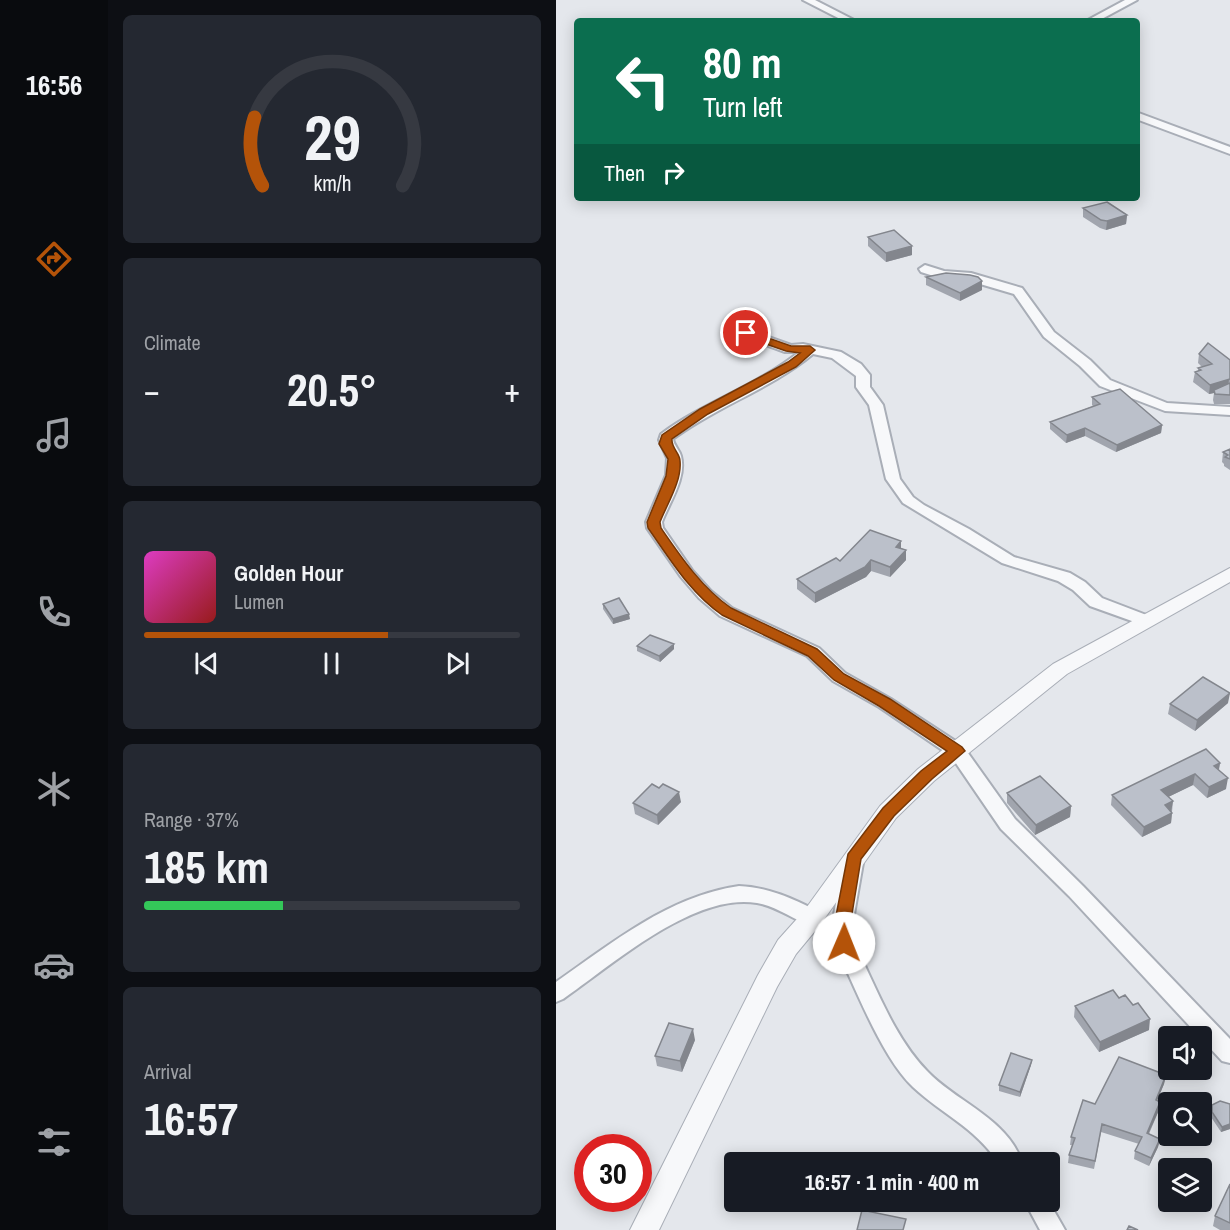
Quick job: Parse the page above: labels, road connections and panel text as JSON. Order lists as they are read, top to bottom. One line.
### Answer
{"page":{"tabs":"16:56","turn":["80 m","Turn left"],"then":"Then","tile":["Climate",["Range · 37%","185 km"],["Arrival","16:57"]],"heat":["−","20.5°","+"],"song":["Golden Hour","Lumen"],"limit":"30","trip":"16:57 · 1 min · 400 m","gauge":["29","km/h"]}}
